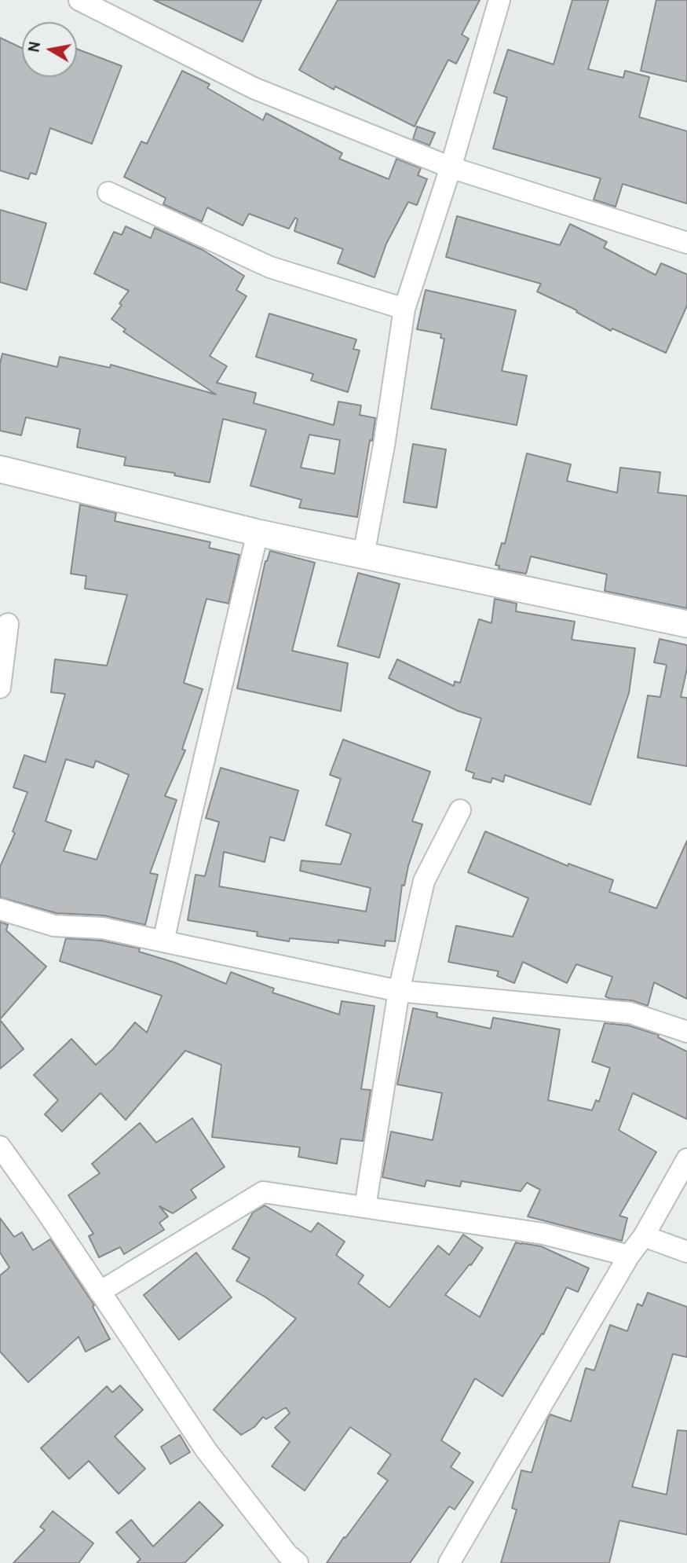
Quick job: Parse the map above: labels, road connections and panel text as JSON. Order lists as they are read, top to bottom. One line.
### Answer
{"north":"left"}
